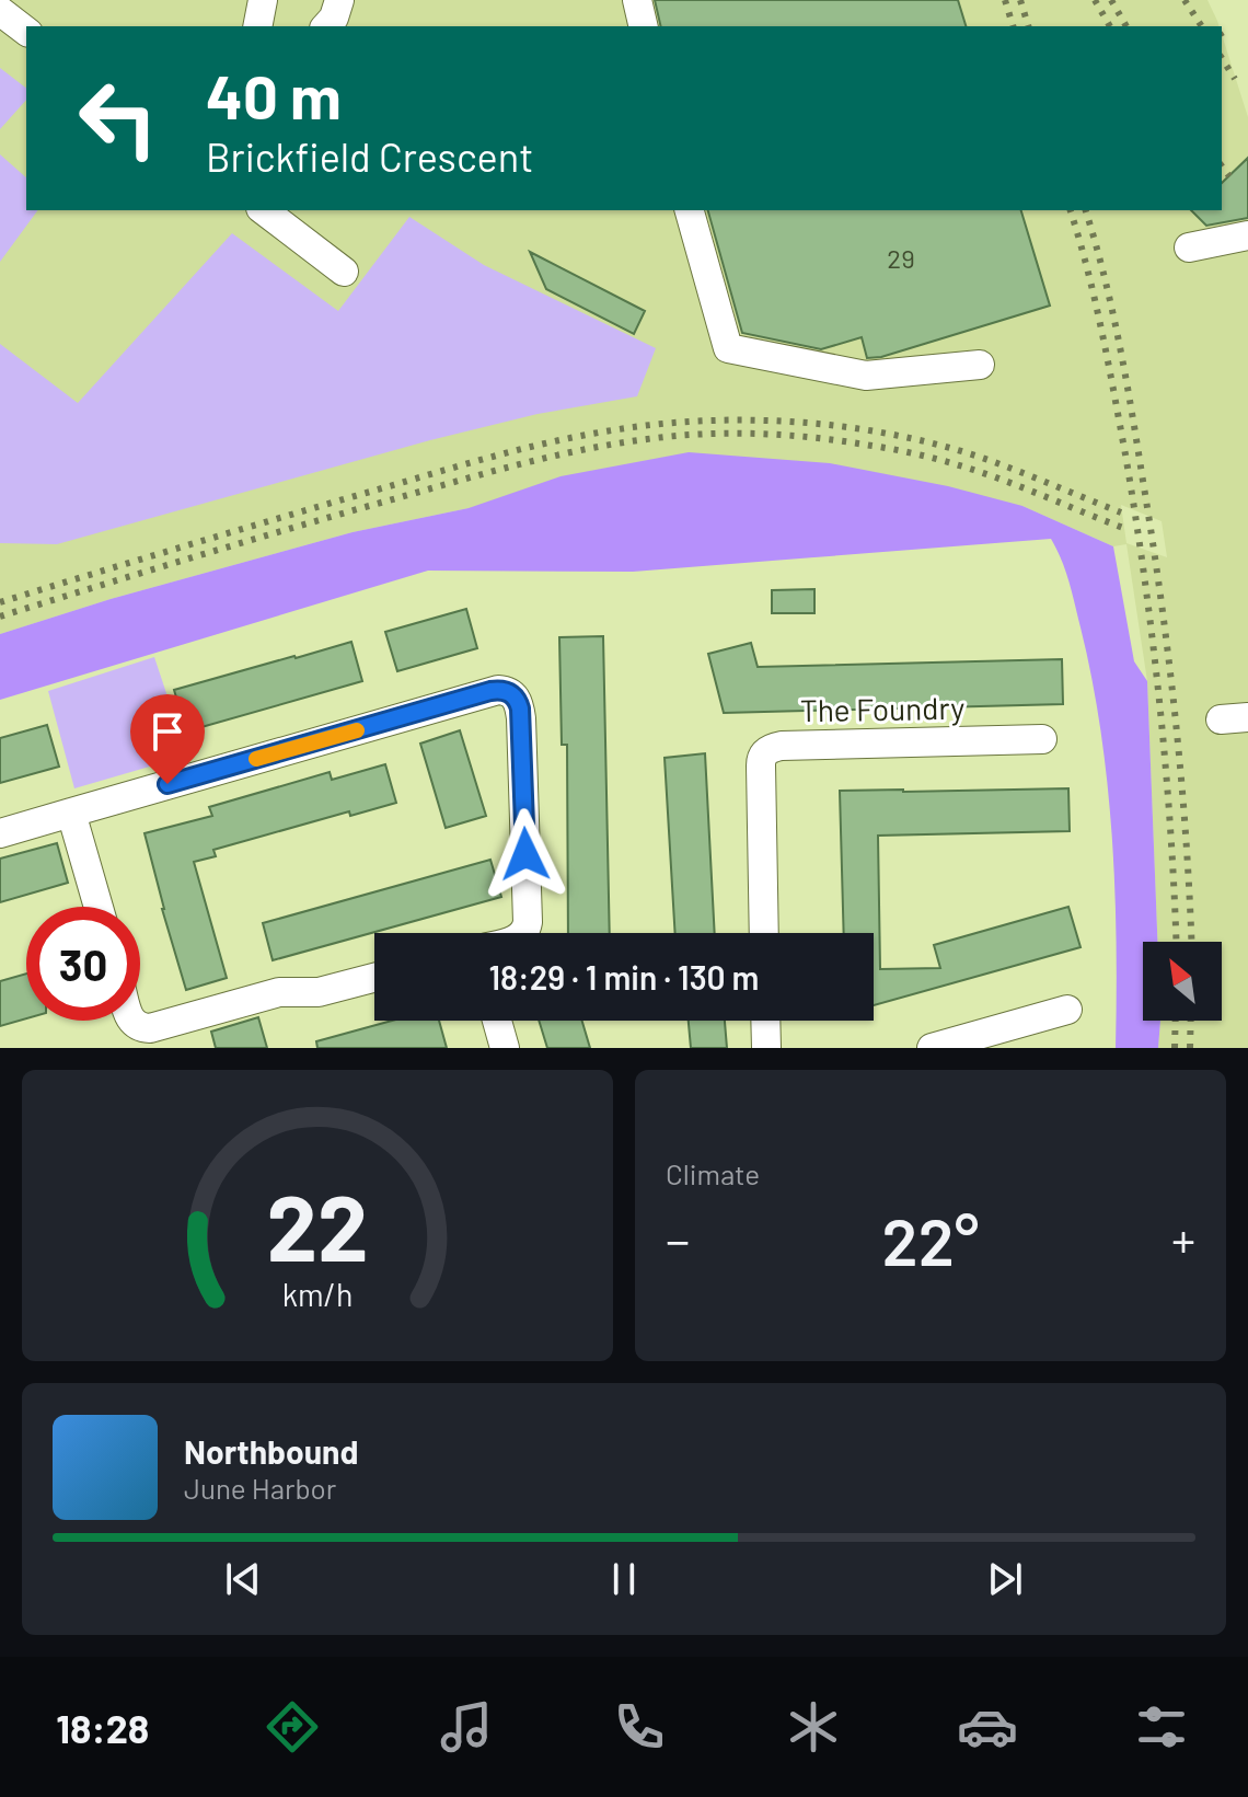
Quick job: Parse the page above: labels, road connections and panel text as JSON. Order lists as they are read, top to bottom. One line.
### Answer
{"streets":{"street":["The Foundry"]},"house_numbers":["29"],"north":"top left","page":{"turn":["40 m","Brickfield Crescent"],"limit":"30","trip":"18:29 · 1 min · 130 m","tile":"Climate","heat":["−","22°","+"],"song":["Northbound","June Harbor"],"tabs":"18:28","gauge":["22","km/h"]}}
